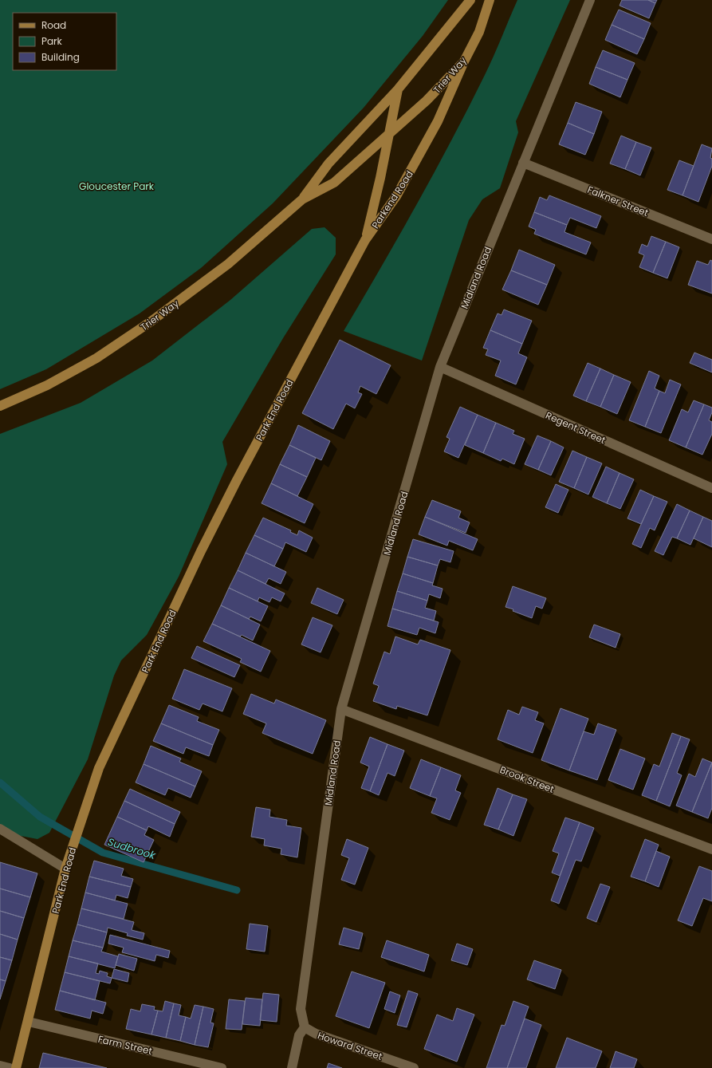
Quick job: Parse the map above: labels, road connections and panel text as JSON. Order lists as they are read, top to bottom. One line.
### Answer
{"streets":{"main road":["Trier Way","Parkend Road","Park End Road"],"street":["Falkner Street","Midland Road","Regent Street","Brook Street","Farm Street","Howard Street"]},"crossings":[["Trier Way","Parkend Road"],["Parkend Road","Park End Road"],["Falkner Street","Midland Road"],["Midland Road","Regent Street"],["Midland Road","Brook Street"],["Midland Road","Howard Street"],["Park End Road","Farm Street"]],"water":["Sudbrook"],"parks":["Gloucester Park"],"legend":["Road","Park","Building"]}
